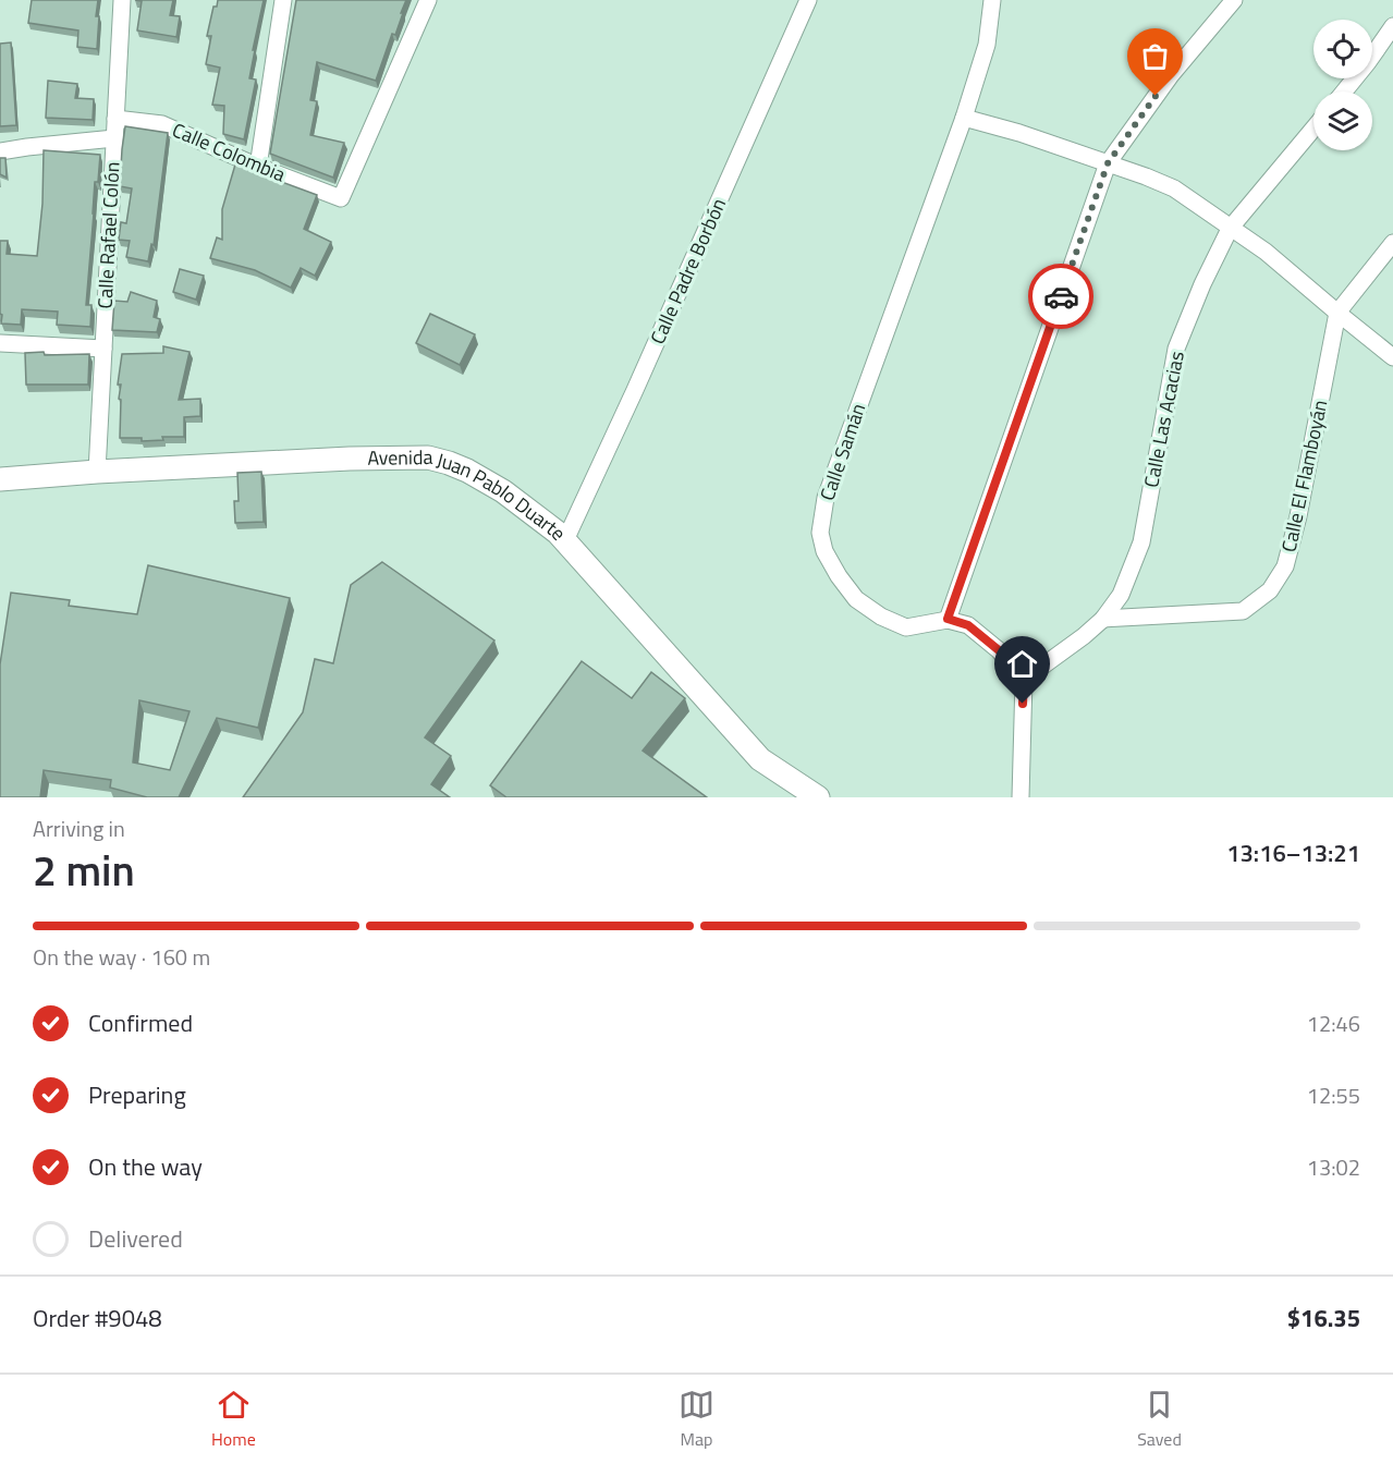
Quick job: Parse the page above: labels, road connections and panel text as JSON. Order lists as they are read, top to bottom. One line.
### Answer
{"streets":{"main road":["Avenida Juan Pablo Duarte"],"street":["Calle Colombia","Calle Rafael Colón","Calle Padre Borbón","Calle Las Acacias","Calle Samán","Calle El Flamboyán"]},"crossings":[["Calle Colombia","Calle Rafael Colón"],["Calle Rafael Colón","Avenida Juan Pablo Duarte"],["Calle Padre Borbón","Avenida Juan Pablo Duarte"],["Calle Las Acacias","Calle El Flamboyán"]],"page":{"heading":["2 min","Arriving in","13:16–13:21"],"panel":["Order #9048","$16.35"],"bar":"On the way · 160 m","list":[["Confirmed","12:46"],["Preparing","12:55"],["On the way","13:02"],"Delivered"],"tabs":["Home","Map","Saved"]}}
